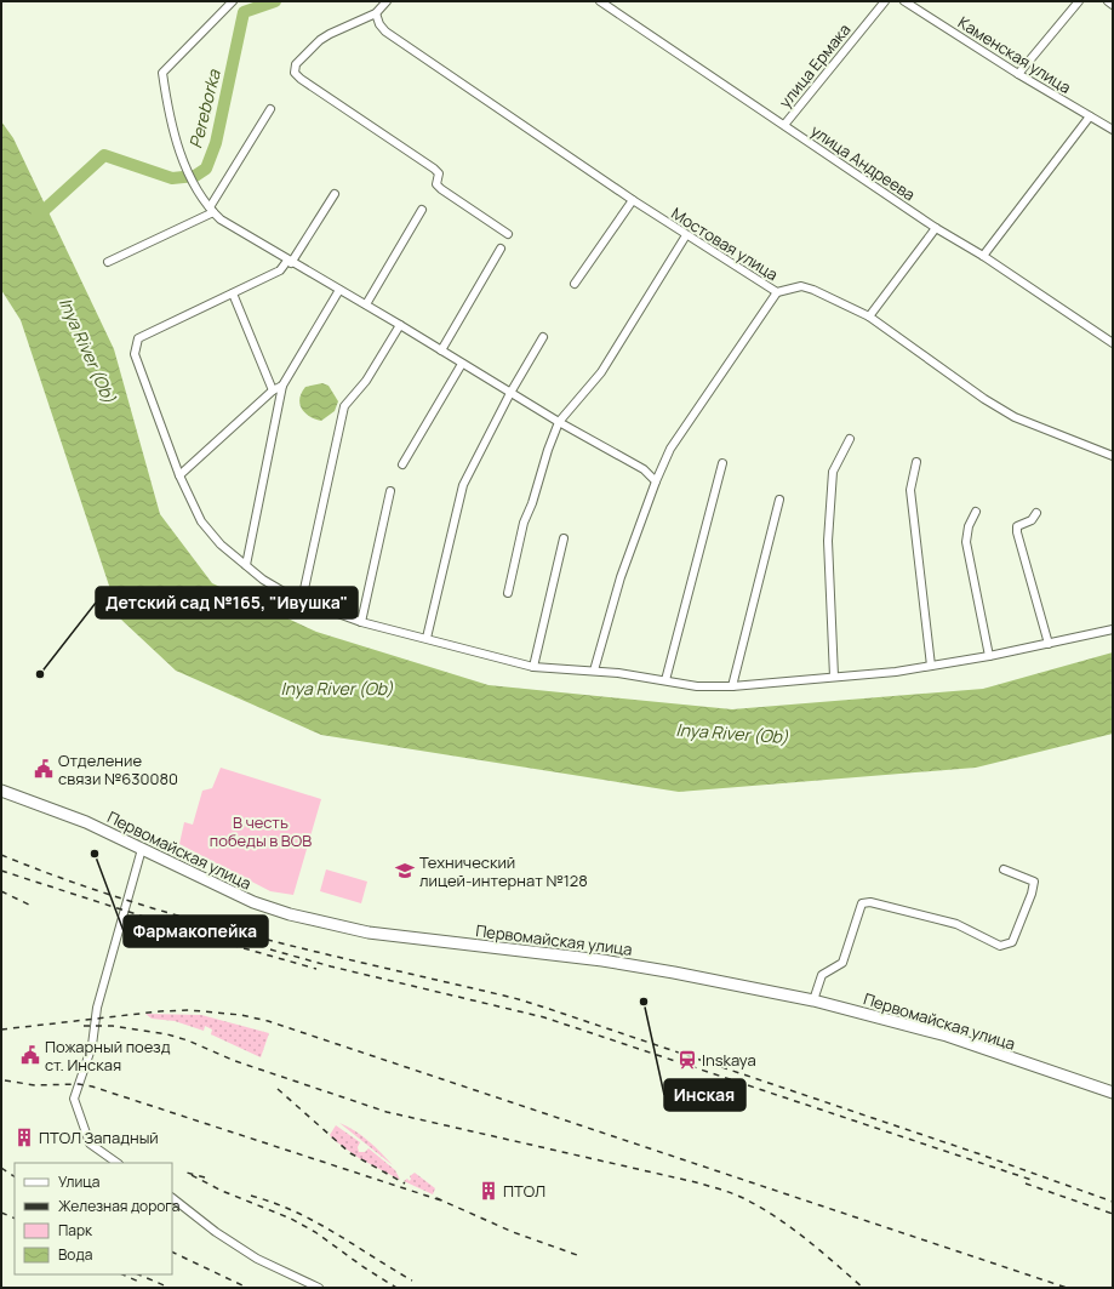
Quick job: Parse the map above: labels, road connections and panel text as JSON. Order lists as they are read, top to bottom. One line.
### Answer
{"streets":{"main road":["Первомайская улица"],"street":["Каменская улица","улица Ермака","улица Андреева","Мостовая улица"]},"crossings":[["улица Ермака","улица Андреева"]],"water":["Pereborka","Inya River (Ob)"],"parks":["В честь победы в ВОВ"],"places":{"other":["Детский сад №165, \"Ивушка\"","Фармакопейка","Инская"],"public building":["Отделение связи №630080","Пожарный поезд ст. Инская"],"school or university":["Технический лицей-интернат №128"],"station":["Inskaya"],"building":["ПТОЛ Западный","ПТОЛ"]},"legend":["Улица","Железная дорога","Парк","Вода"]}
